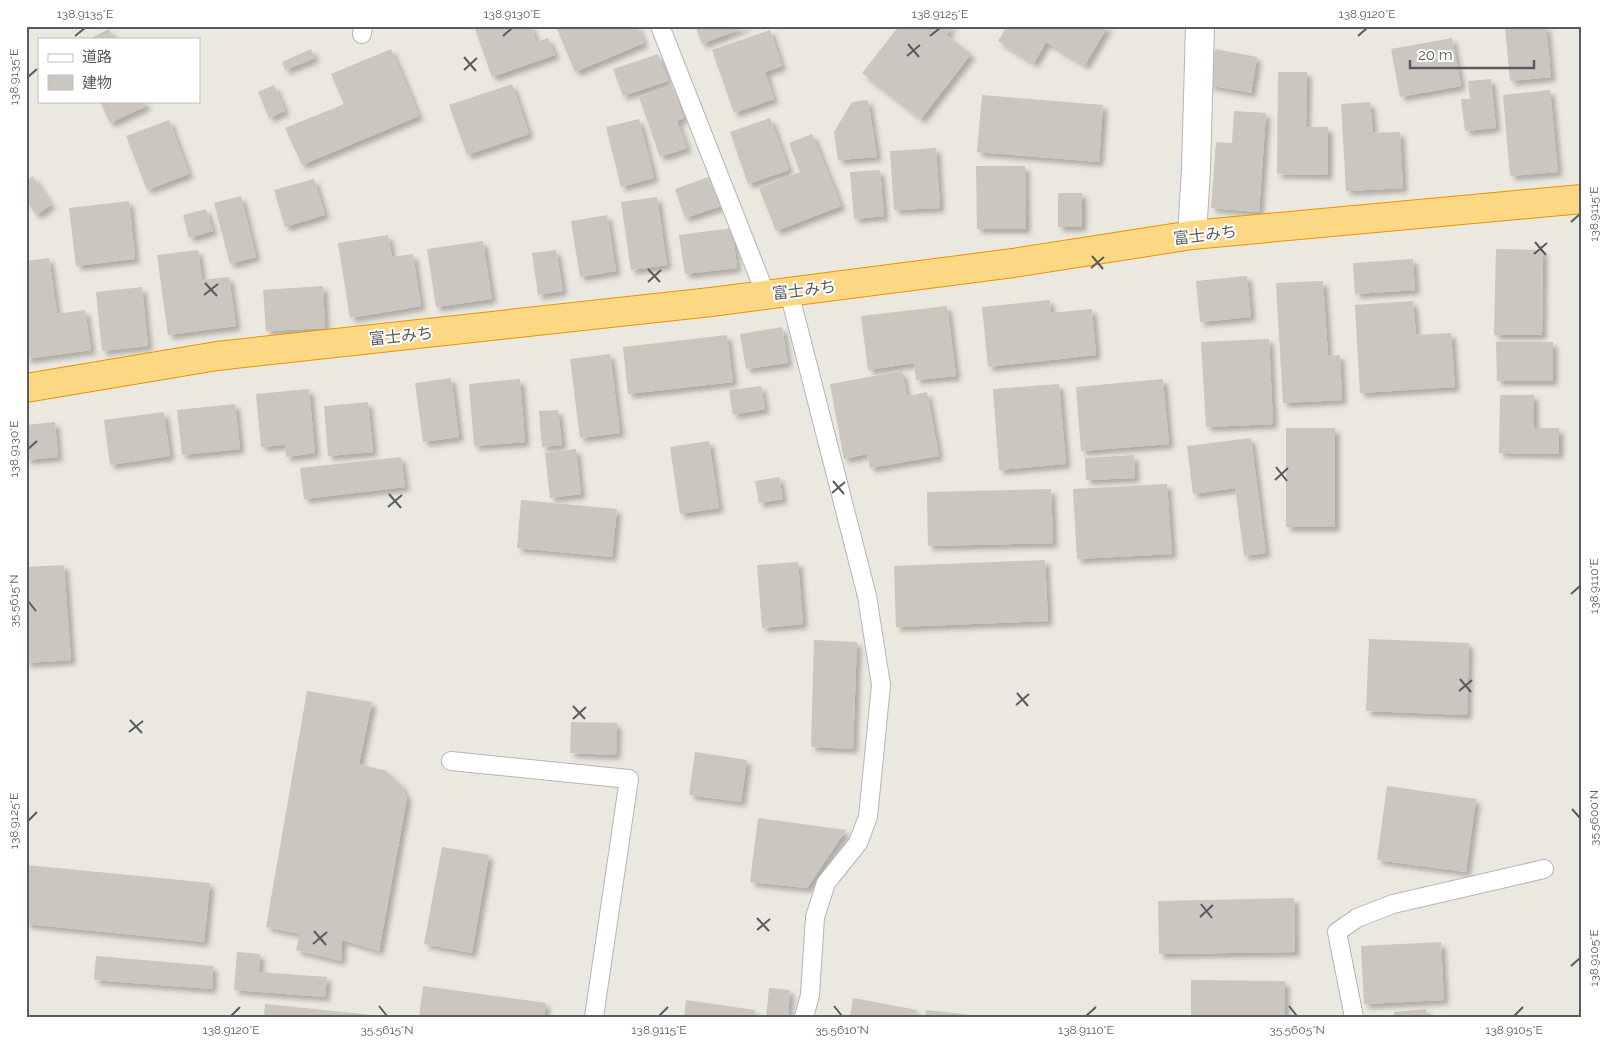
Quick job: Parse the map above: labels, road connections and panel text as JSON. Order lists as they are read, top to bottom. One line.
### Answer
{"streets":{"highway":["富士みち"]},"legend":["道路","建物"],"scale_bar":"20 m","coordinates":["138.9135°E","138.9130°E","138.9125°E","138.9120°E","138.9115°E","138.9110°E","35.5615°N","35.5600°N","138.9105°E","35.5610°N","35.5605°N"]}
